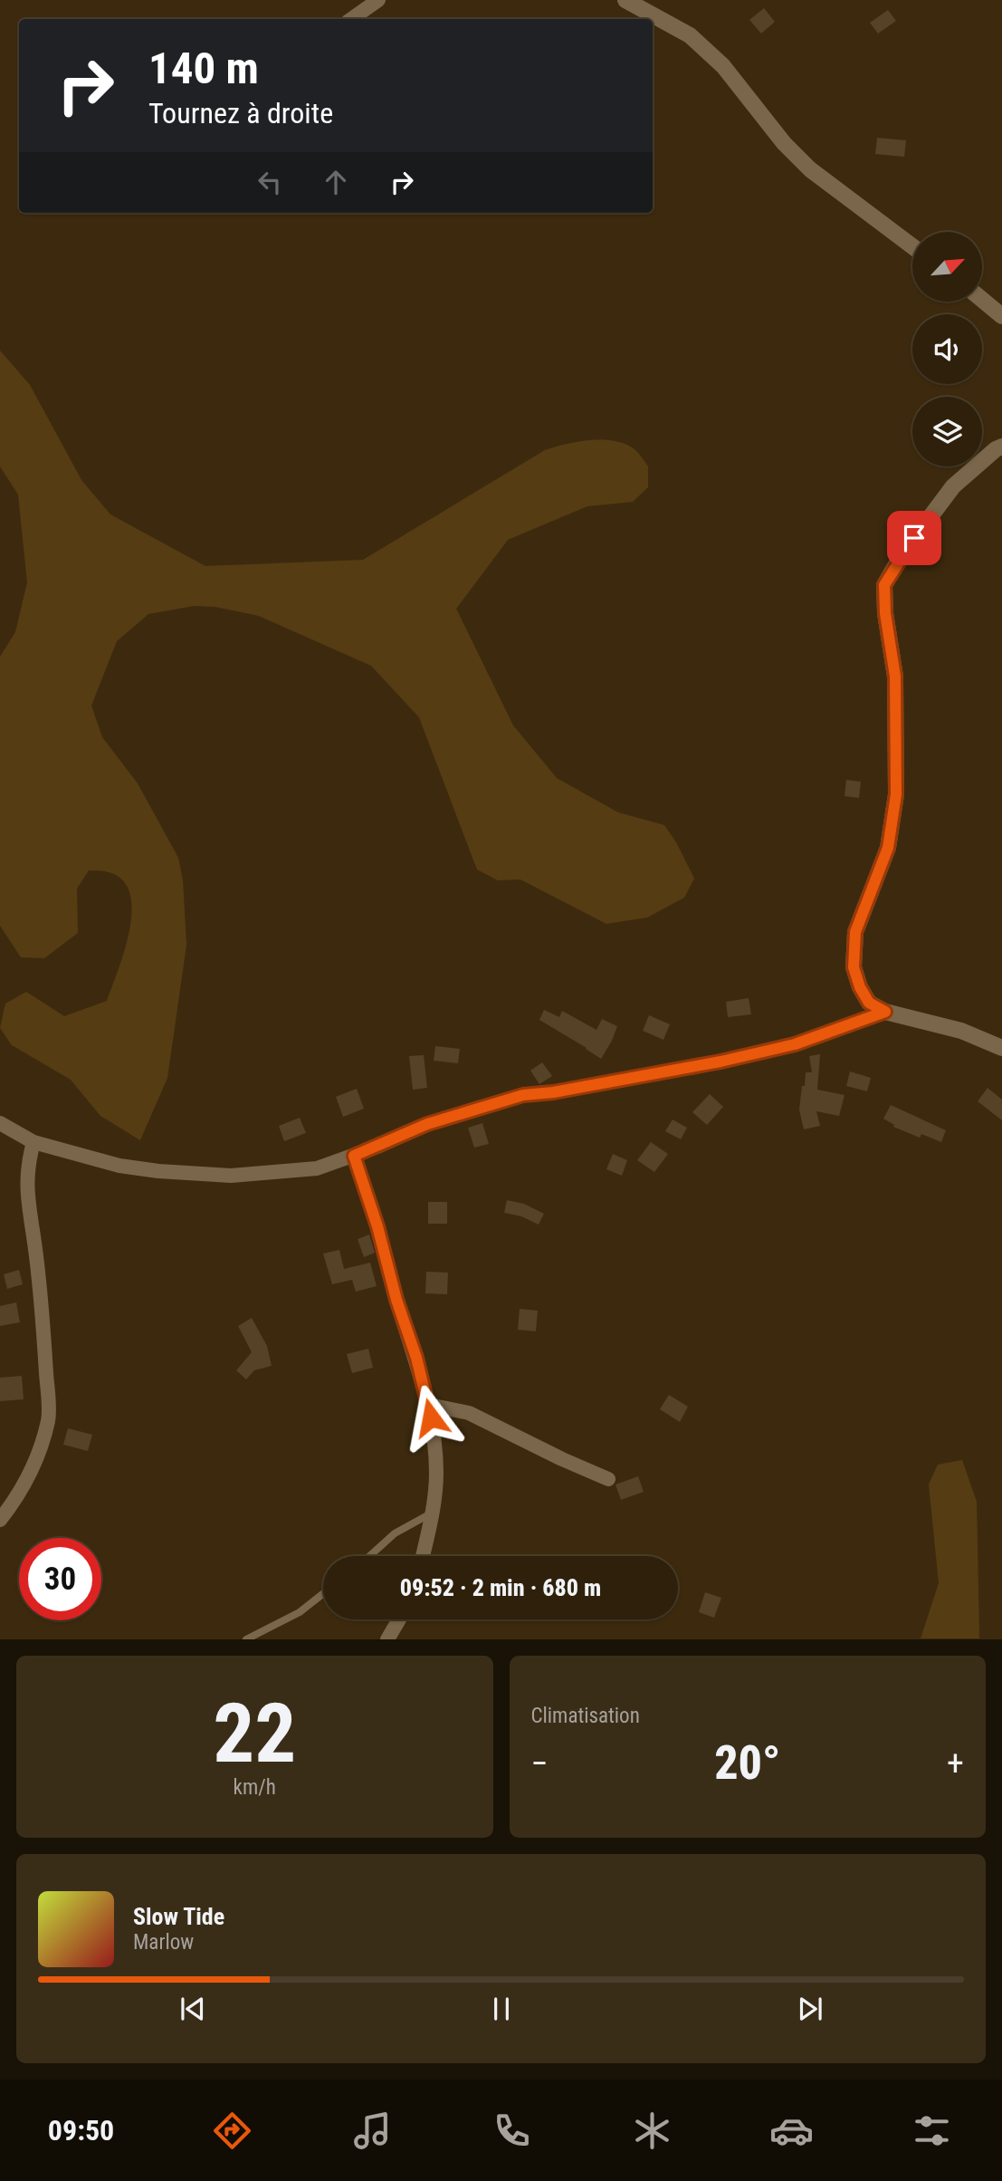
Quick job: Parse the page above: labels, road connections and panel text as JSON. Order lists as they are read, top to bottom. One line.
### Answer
{"north":"top right","page":{"turn":["140 m","Tournez à droite"],"limit":"30","trip":"09:52 · 2 min · 680 m","tile":[["22","km/h"],"Climatisation"],"heat":["−","20°","+"],"song":["Slow Tide","Marlow"],"tabs":"09:50"}}
